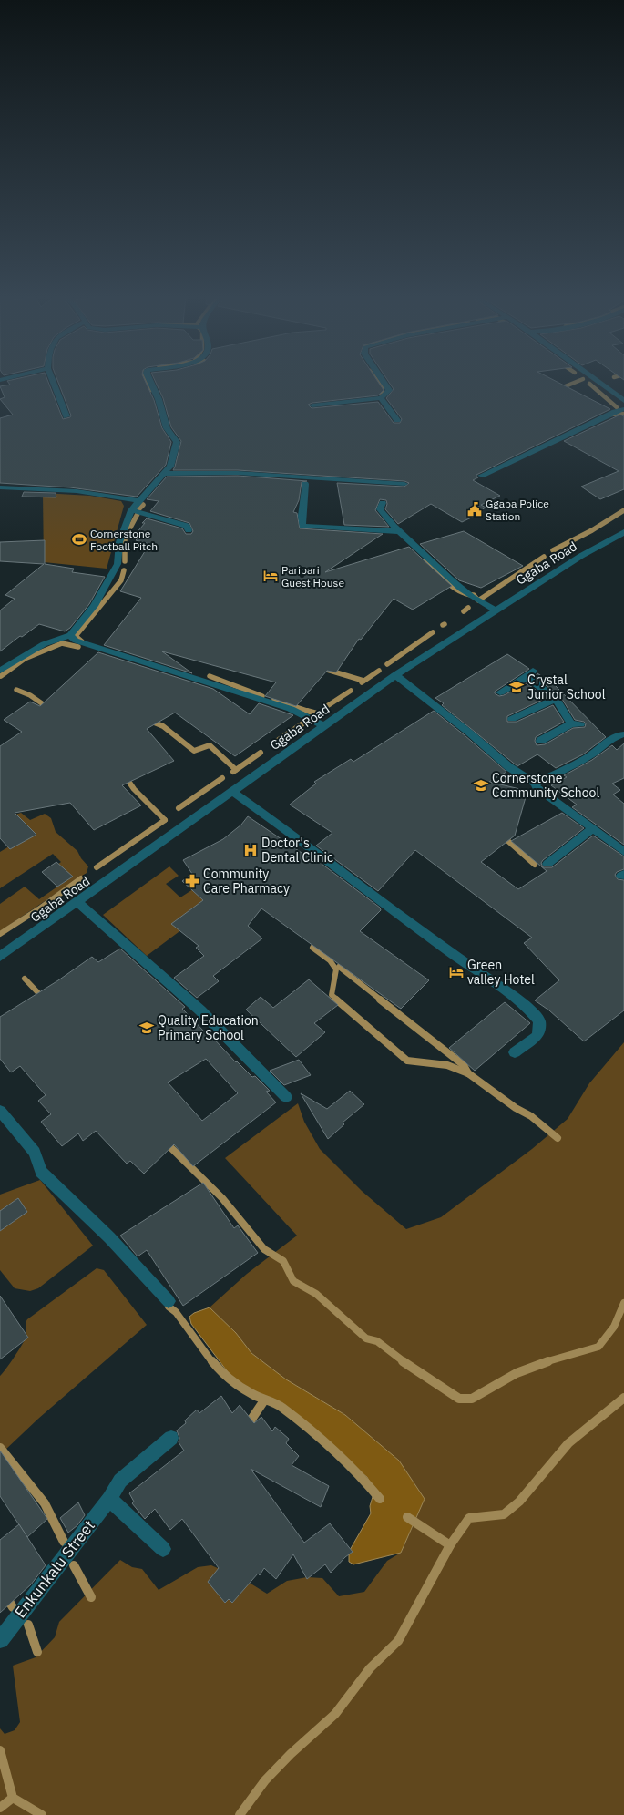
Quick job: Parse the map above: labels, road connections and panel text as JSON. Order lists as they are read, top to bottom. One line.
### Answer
{"streets":{"street":["Ggaba Road","Enkunkalu Street"]},"places":{"public building":["Ggaba Police Station"],"sports":["Cornerstone Football Pitch"],"hotel":["Paripari Guest House","Green valley Hotel"],"school or university":["Crystal Junior School","Cornerstone Community School","Quality Education Primary School"],"hospital":["Doctor's Dental Clinic"],"pharmacy":["Community Care Pharmacy"]}}
